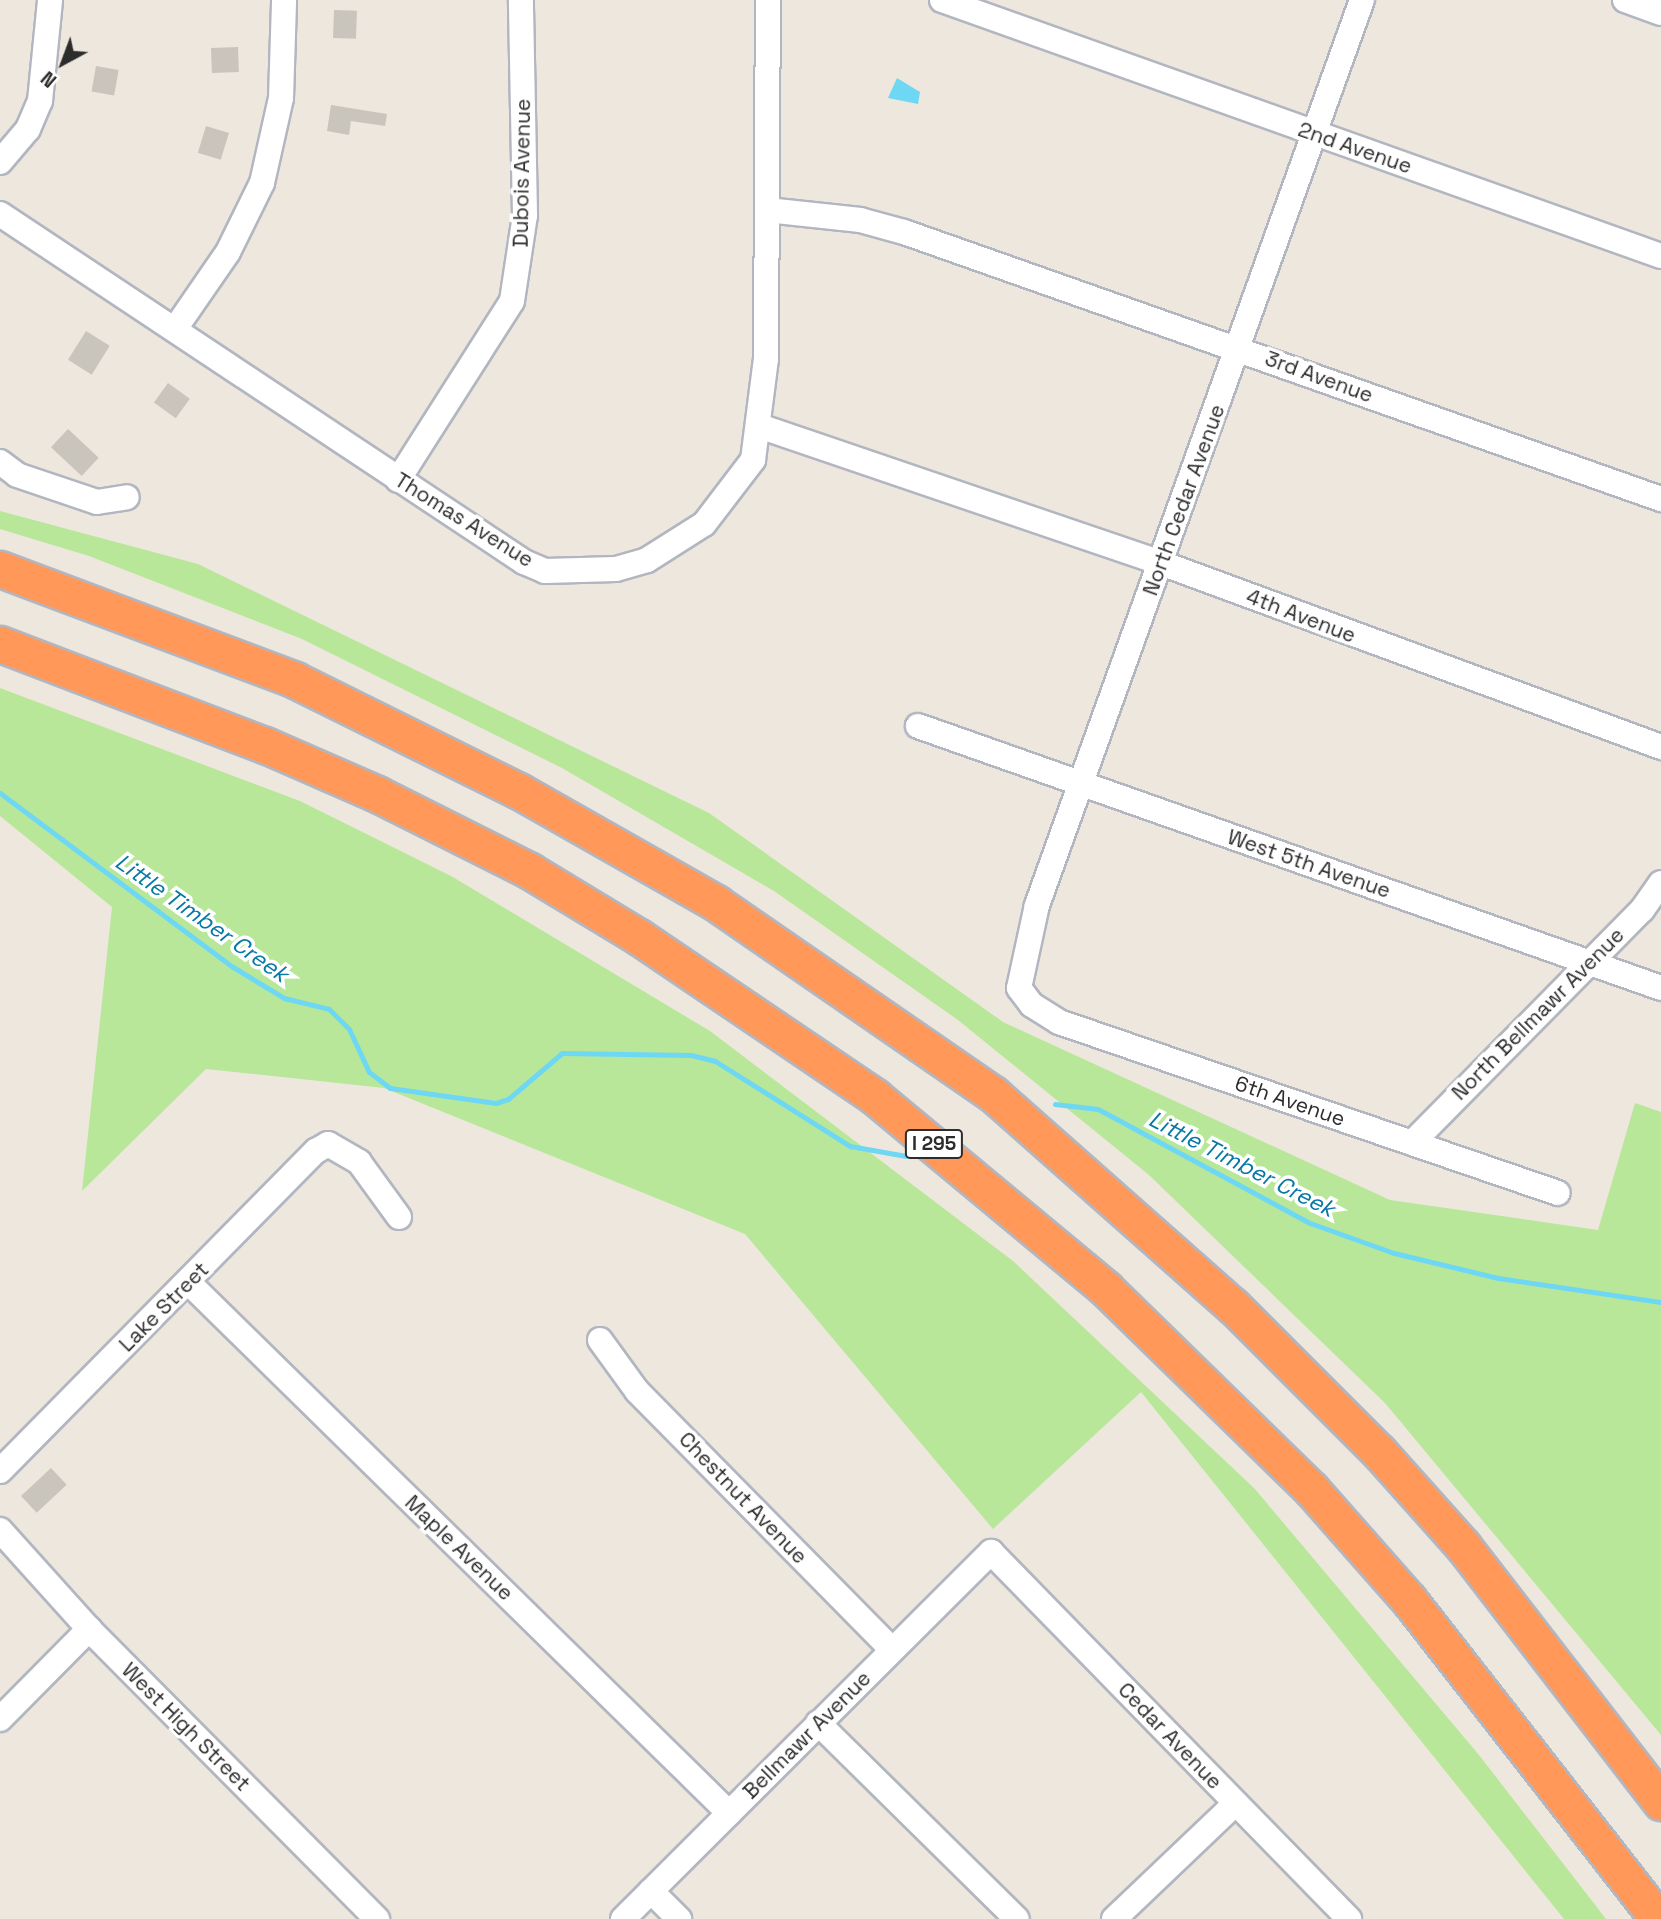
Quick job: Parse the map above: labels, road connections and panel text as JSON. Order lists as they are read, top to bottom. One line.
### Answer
{"streets":{"highway":["I 295"],"street":["2nd Avenue","Dubois Avenue","3rd Avenue","North Cedar Avenue","Thomas Avenue","4th Avenue","West 5th Avenue","North Bellmawr Avenue","6th Avenue","Lake Street","Chestnut Avenue","Maple Avenue","West High Street","Bellmawr Avenue","Cedar Avenue"]},"crossings":[["2nd Avenue","North Cedar Avenue"],["Dubois Avenue","Thomas Avenue"],["3rd Avenue","North Cedar Avenue"],["3rd Avenue","Thomas Avenue"],["North Cedar Avenue","4th Avenue"],["North Cedar Avenue","West 5th Avenue"],["North Cedar Avenue","6th Avenue"],["Thomas Avenue","4th Avenue"],["West 5th Avenue","North Bellmawr Avenue"],["North Bellmawr Avenue","6th Avenue"],["Lake Street","Maple Avenue"],["Chestnut Avenue","Bellmawr Avenue"],["Maple Avenue","Bellmawr Avenue"],["Bellmawr Avenue","Cedar Avenue"]],"water":["Little Timber Creek"],"north":"bottom left"}
